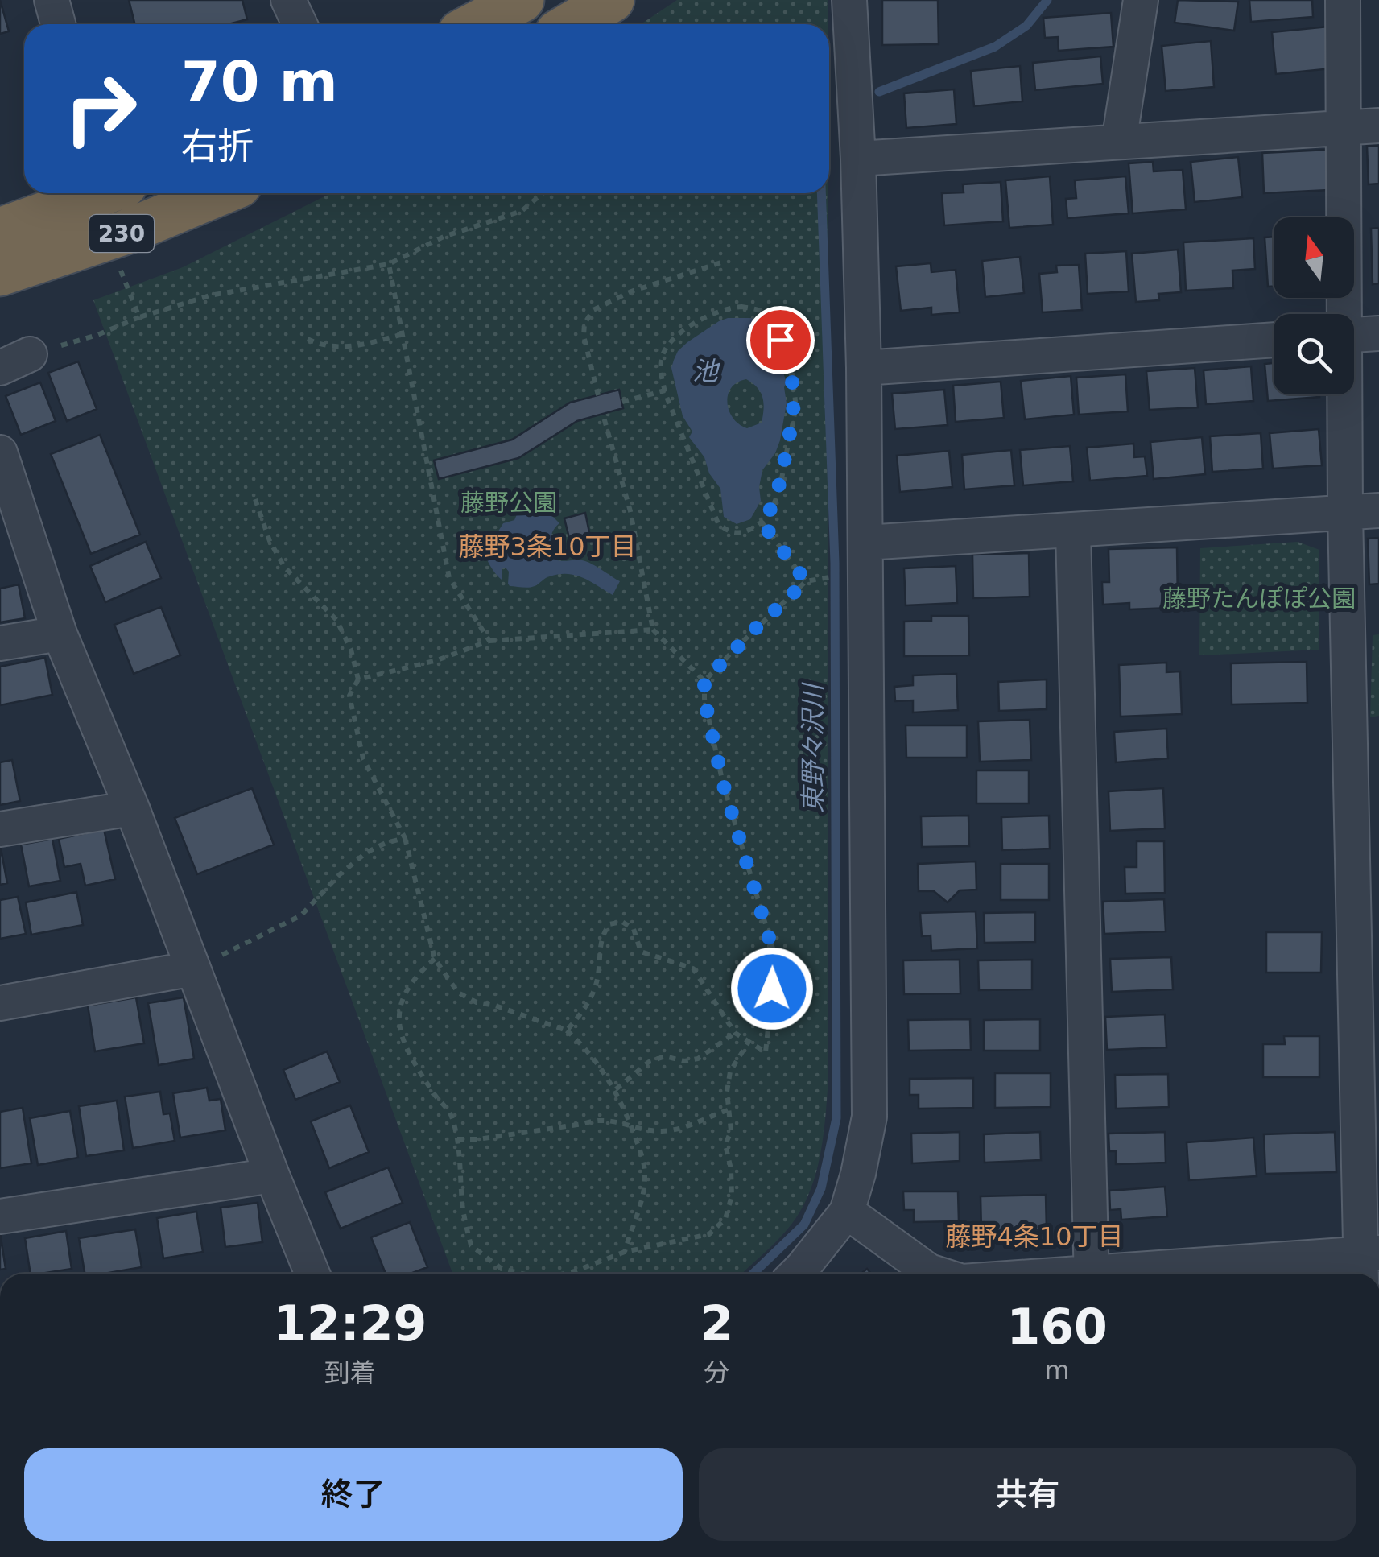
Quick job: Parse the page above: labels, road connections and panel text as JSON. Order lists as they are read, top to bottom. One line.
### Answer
{"streets":{"highway":["230"]},"districts":["藤野3条10丁目","藤野4条10丁目"],"water":["池","東野々沢川"],"parks":["藤野公園","藤野たんぽぽ公園"],"north":"top","page":{"turn":["70 m","右折"],"eta":["12:29","到着","2","分","160","m"],"buttons":["終了","共有"]}}
